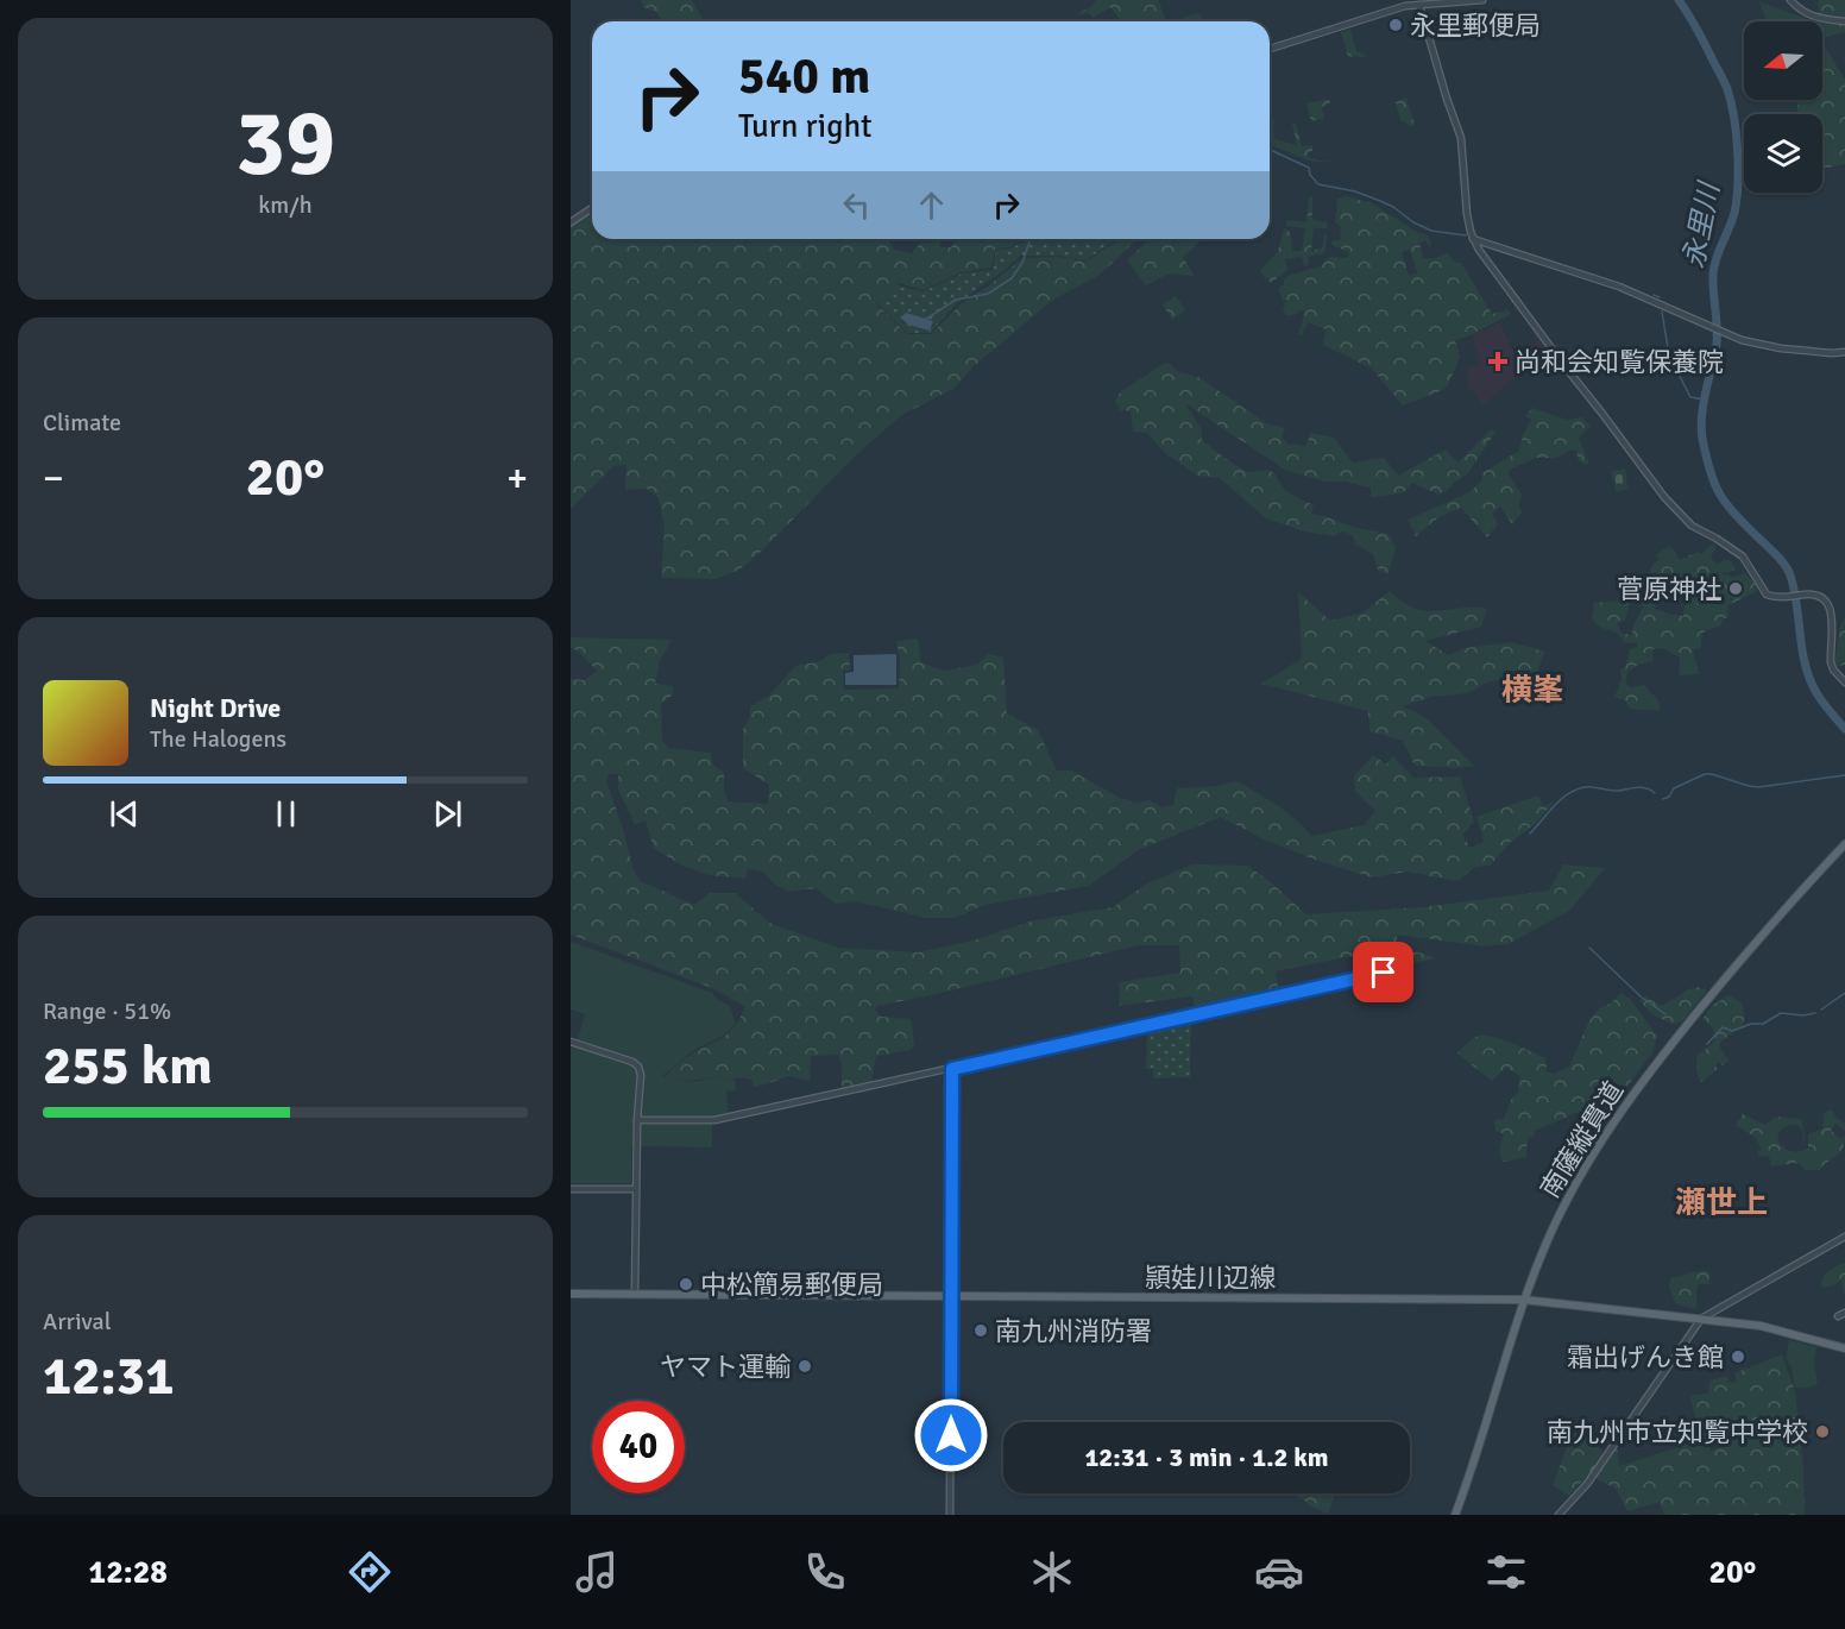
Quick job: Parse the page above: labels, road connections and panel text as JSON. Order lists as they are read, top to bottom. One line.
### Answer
{"streets":{"main road":["南薩縦貫道","頴娃川辺線"]},"crossings":[["南薩縦貫道","頴娃川辺線"]],"districts":["横峯","瀬世上"],"water":["永里川"],"places":{"other":["永里郵便局","菅原神社","中松簡易郵便局","南九州消防署","霜出げんき館","ヤマト運輸","南九州市立知覧中学校"],"health":["尚和会知覧保養院"]},"north":"left","page":{"tile":[["39","km/h"],"Climate",["Range · 51%","255 km"],["Arrival","12:31"]],"turn":["540 m","Turn right"],"heat":["−","20°","+"],"song":["Night Drive","The Halogens"],"limit":"40","trip":"12:31 · 3 min · 1.2 km","tabs":["12:28","20°"]}}
